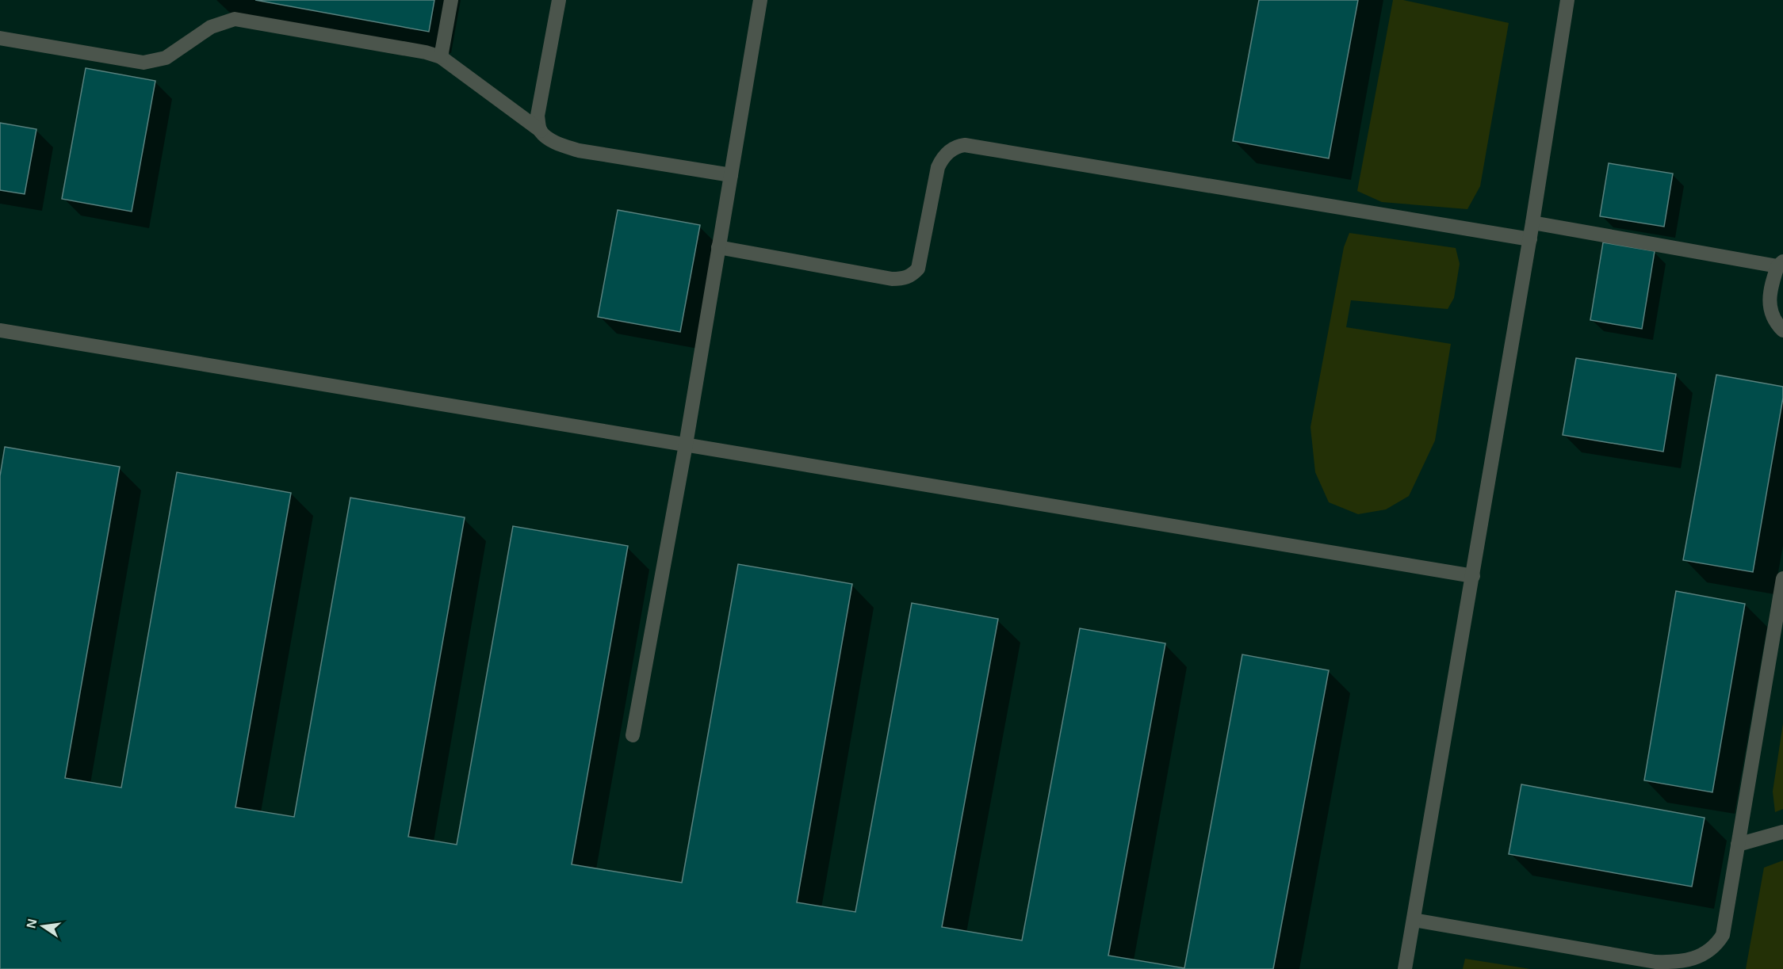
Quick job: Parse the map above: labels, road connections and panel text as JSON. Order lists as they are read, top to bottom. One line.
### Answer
{"north":"left"}
